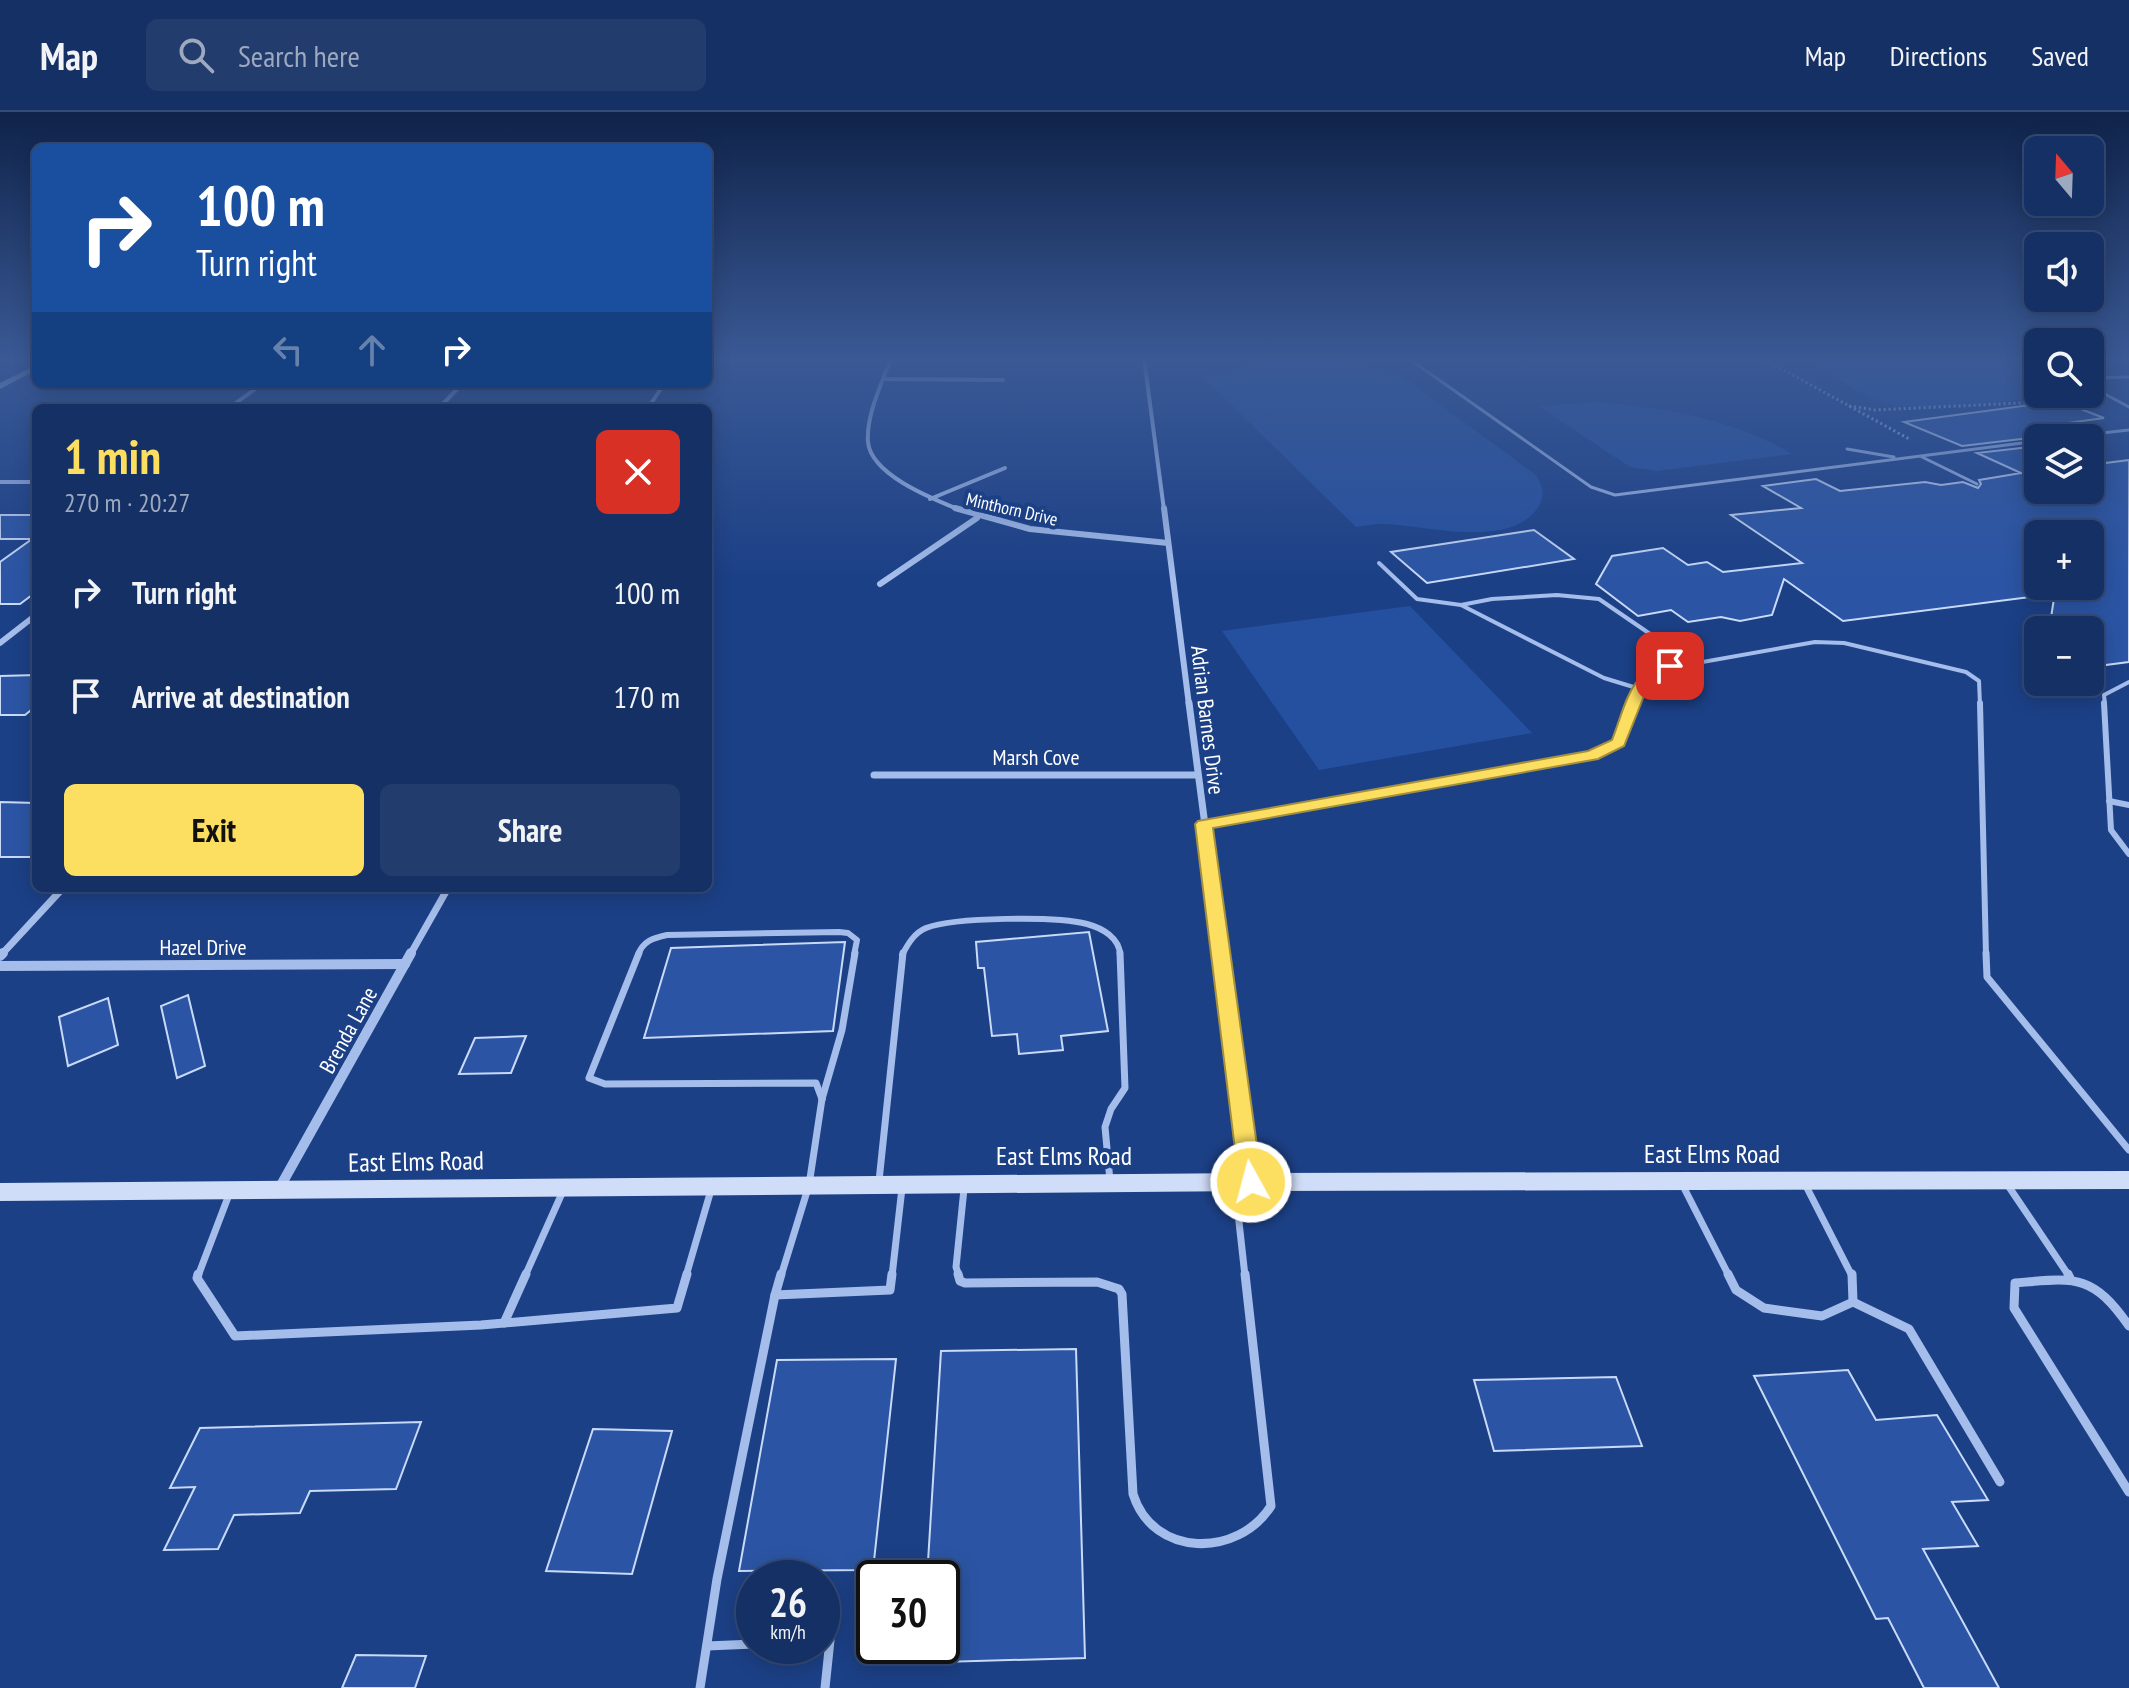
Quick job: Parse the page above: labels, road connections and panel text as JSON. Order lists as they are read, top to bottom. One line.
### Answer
{"streets":{"main road":["East Elms Road"],"street":["Minthorn Drive","Adrian Barnes Drive","Marsh Cove","Hazel Drive","Brenda Lane"]},"crossings":[["Minthorn Drive","Adrian Barnes Drive"],["Adrian Barnes Drive","Marsh Cove"],["Adrian Barnes Drive","East Elms Road"],["Hazel Drive","Brenda Lane"],["Brenda Lane","East Elms Road"]],"north":"top","page":{"header":"Map","search":"Search here","nav":["Map","Directions","Saved"],"map_buttons":["+","−"],"turn":["100 m","Turn right"],"heading":["1 min","270 m · 20:27"],"list":[{"name":"Turn right","value":"100 m"},{"name":"Arrive at destination","value":"170 m"}],"buttons":["Exit","Share"],"speed":"26 km/h","limit":"30"}}
